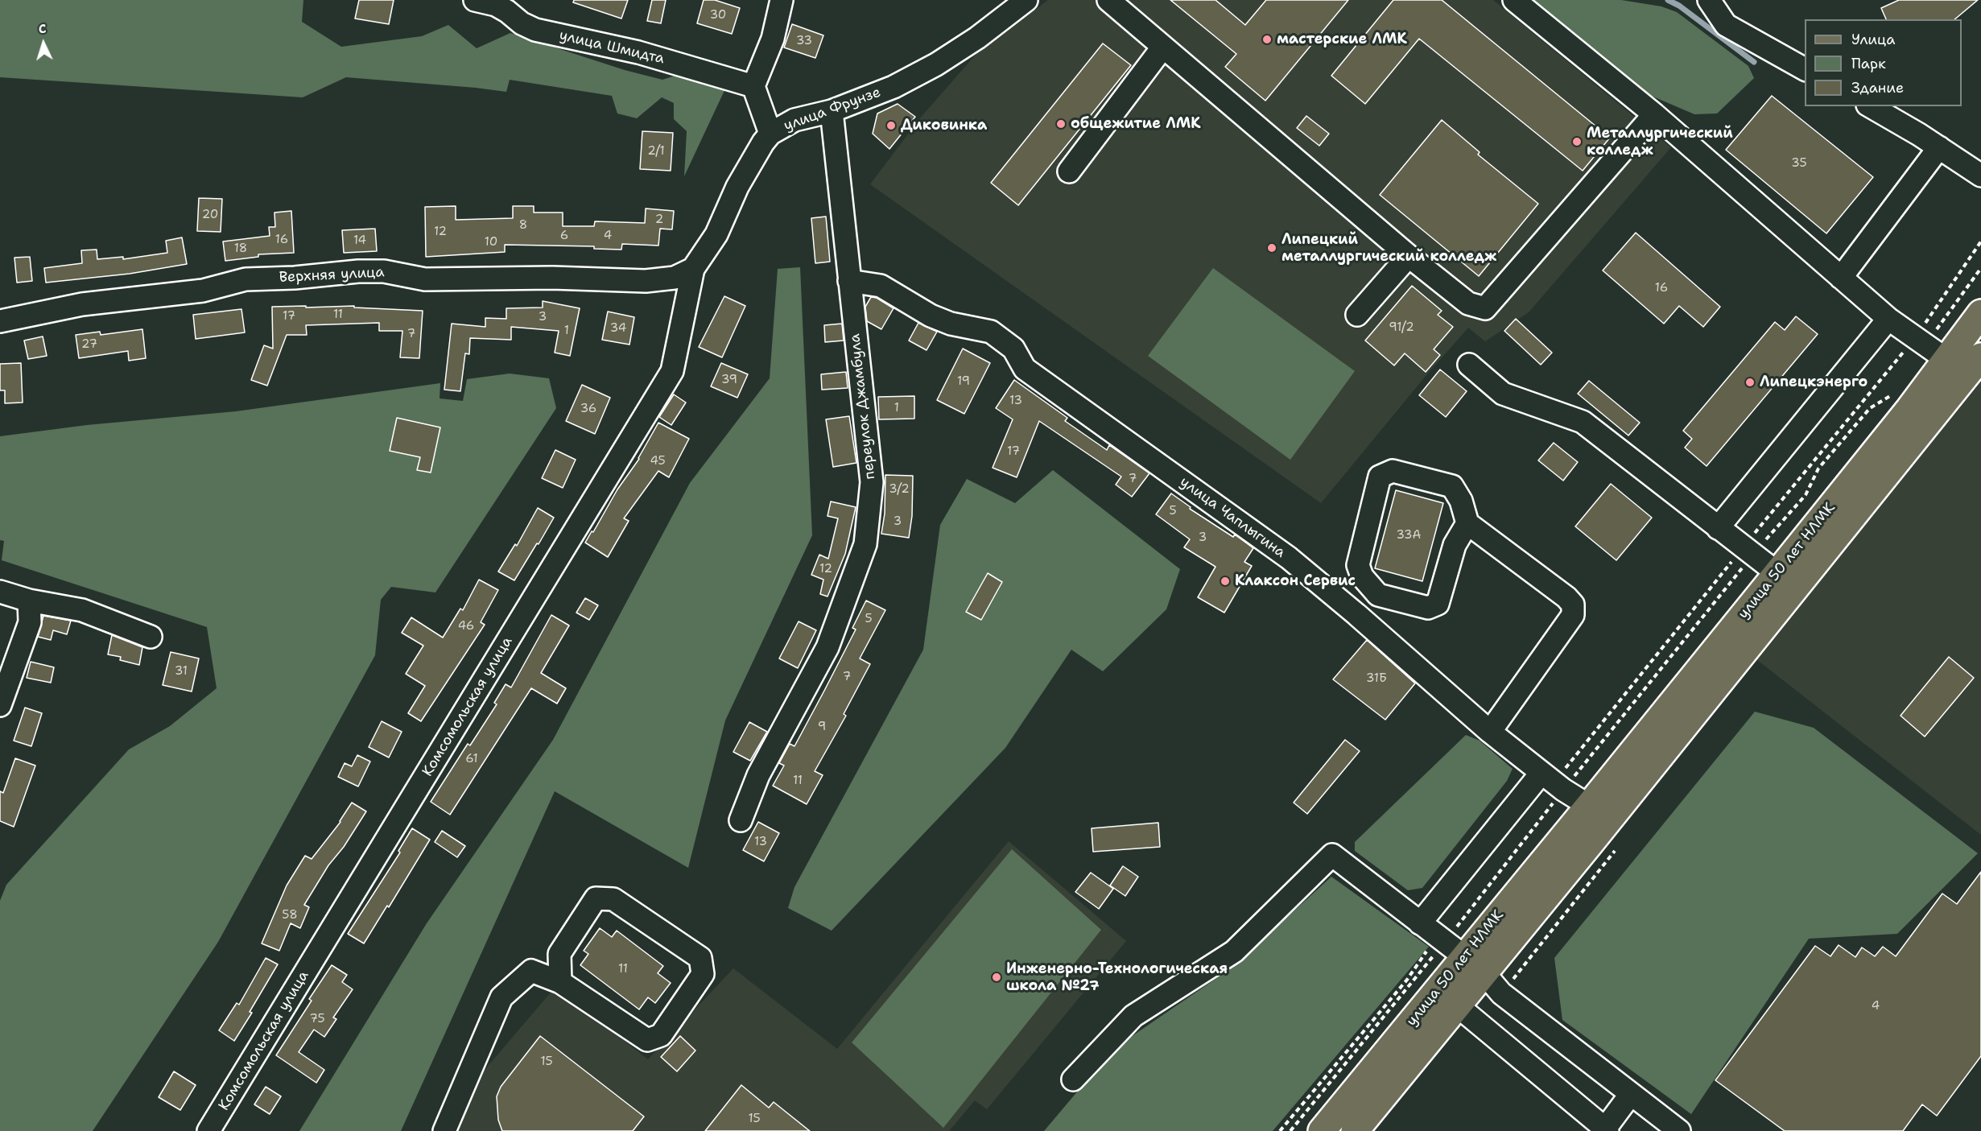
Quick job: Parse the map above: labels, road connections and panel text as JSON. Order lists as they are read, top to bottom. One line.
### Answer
{"streets":{"main road":["улица 50 лет НЛМК"],"street":["улица Шмидта","улица Фрунзе","Верхняя улица","переулок Джамбула","улица Чаплыгина","Комсомольская улица"]},"crossings":[["улица Фрунзе","Верхняя улица"],["улица Фрунзе","переулок Джамбула"],["улица Фрунзе","Комсомольская улица"],["Верхняя улица","Комсомольская улица"],["переулок Джамбула","улица Чаплыгина"],["улица Чаплыгина","улица 50 лет НЛМК"]],"places":["мастерские ЛМК","общежитие ЛМК","Диковинка","Металлургический колледж","Липецкий металлургический колледж","Липецкэнерго","Клаксон Сервис","Инженерно-Технологическая школа №27"],"house_numbers":["30","33","2/1","35","20","2","8","12","6","4","16","14","10","18","16","11","17","3","91/2","34","1","7","27","39","19","13","1","36","17","45","7","3/2","5","3","33А","3","12","5","46","31","7","31Б","9","61","11","13","58","11","4","75","15","15"],"legend":["Улица","Парк","Здание"],"north":"top"}
